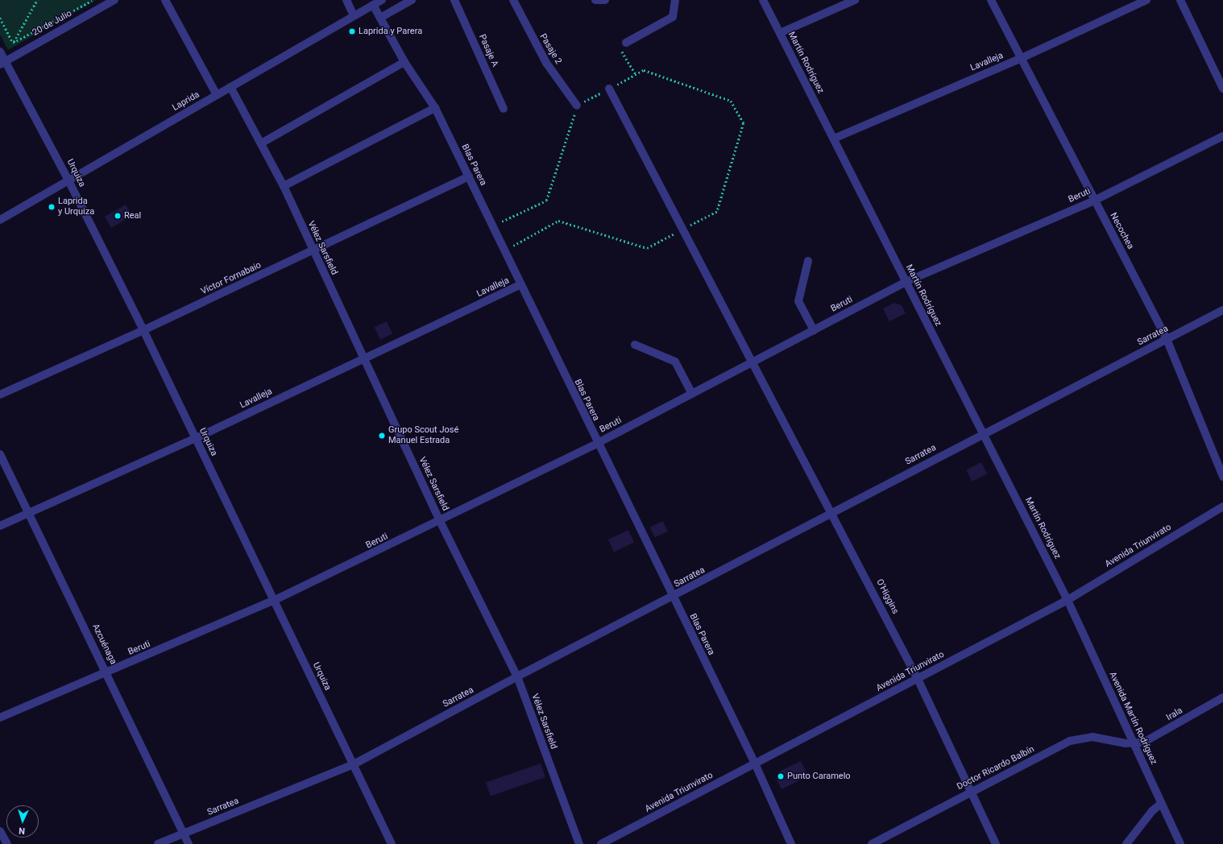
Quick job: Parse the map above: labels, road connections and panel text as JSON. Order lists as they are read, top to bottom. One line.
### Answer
{"streets":{"street":["20 de Julio","Pasaje 2","Pasaje A","Lavalleja","Martín Rodríguez","Laprida","Blas Parera","Urquiza","Beruti","Necochea","Vélez Sarsfield","Víctor Fornabaio","Sarratea","Avenida Triunvirato","O'Higgins","Azcuénaga","Irala","Avenida Martín Rodríguez","Doctor Ricardo Balbín"]},"crossings":[["20 de Julio","Urquiza"],["Lavalleja","Martín Rodríguez"],["Lavalleja","Blas Parera"],["Lavalleja","Urquiza"],["Lavalleja","Necochea"],["Lavalleja","Vélez Sarsfield"],["Lavalleja","Azcuénaga"],["Martín Rodríguez","Beruti"],["Martín Rodríguez","Sarratea"],["Martín Rodríguez","Avenida Triunvirato"],["Martín Rodríguez","Avenida Martín Rodríguez"],["Laprida","Blas Parera"],["Laprida","Urquiza"],["Laprida","Vélez Sarsfield"],["Blas Parera","Beruti"],["Blas Parera","Víctor Fornabaio"],["Blas Parera","Sarratea"],["Blas Parera","Avenida Triunvirato"],["Urquiza","Beruti"],["Urquiza","Víctor Fornabaio"],["Urquiza","Sarratea"],["Beruti","Necochea"],["Beruti","Vélez Sarsfield"],["Beruti","O'Higgins"],["Beruti","Azcuénaga"],["Necochea","Sarratea"],["Vélez Sarsfield","Víctor Fornabaio"],["Vélez Sarsfield","Sarratea"],["Sarratea","O'Higgins"],["Sarratea","Azcuénaga"],["Avenida Triunvirato","O'Higgins"],["Avenida Triunvirato","Avenida Martín Rodríguez"],["O'Higgins","Doctor Ricardo Balbín"],["Irala","Avenida Martín Rodríguez"],["Irala","Doctor Ricardo Balbín"],["Avenida Martín Rodríguez","Doctor Ricardo Balbín"]],"places":["Laprida y Parera","Laprida y Urquiza","Real","Grupo Scout José Manuel Estrada","Punto Caramelo"],"north":"bottom"}
